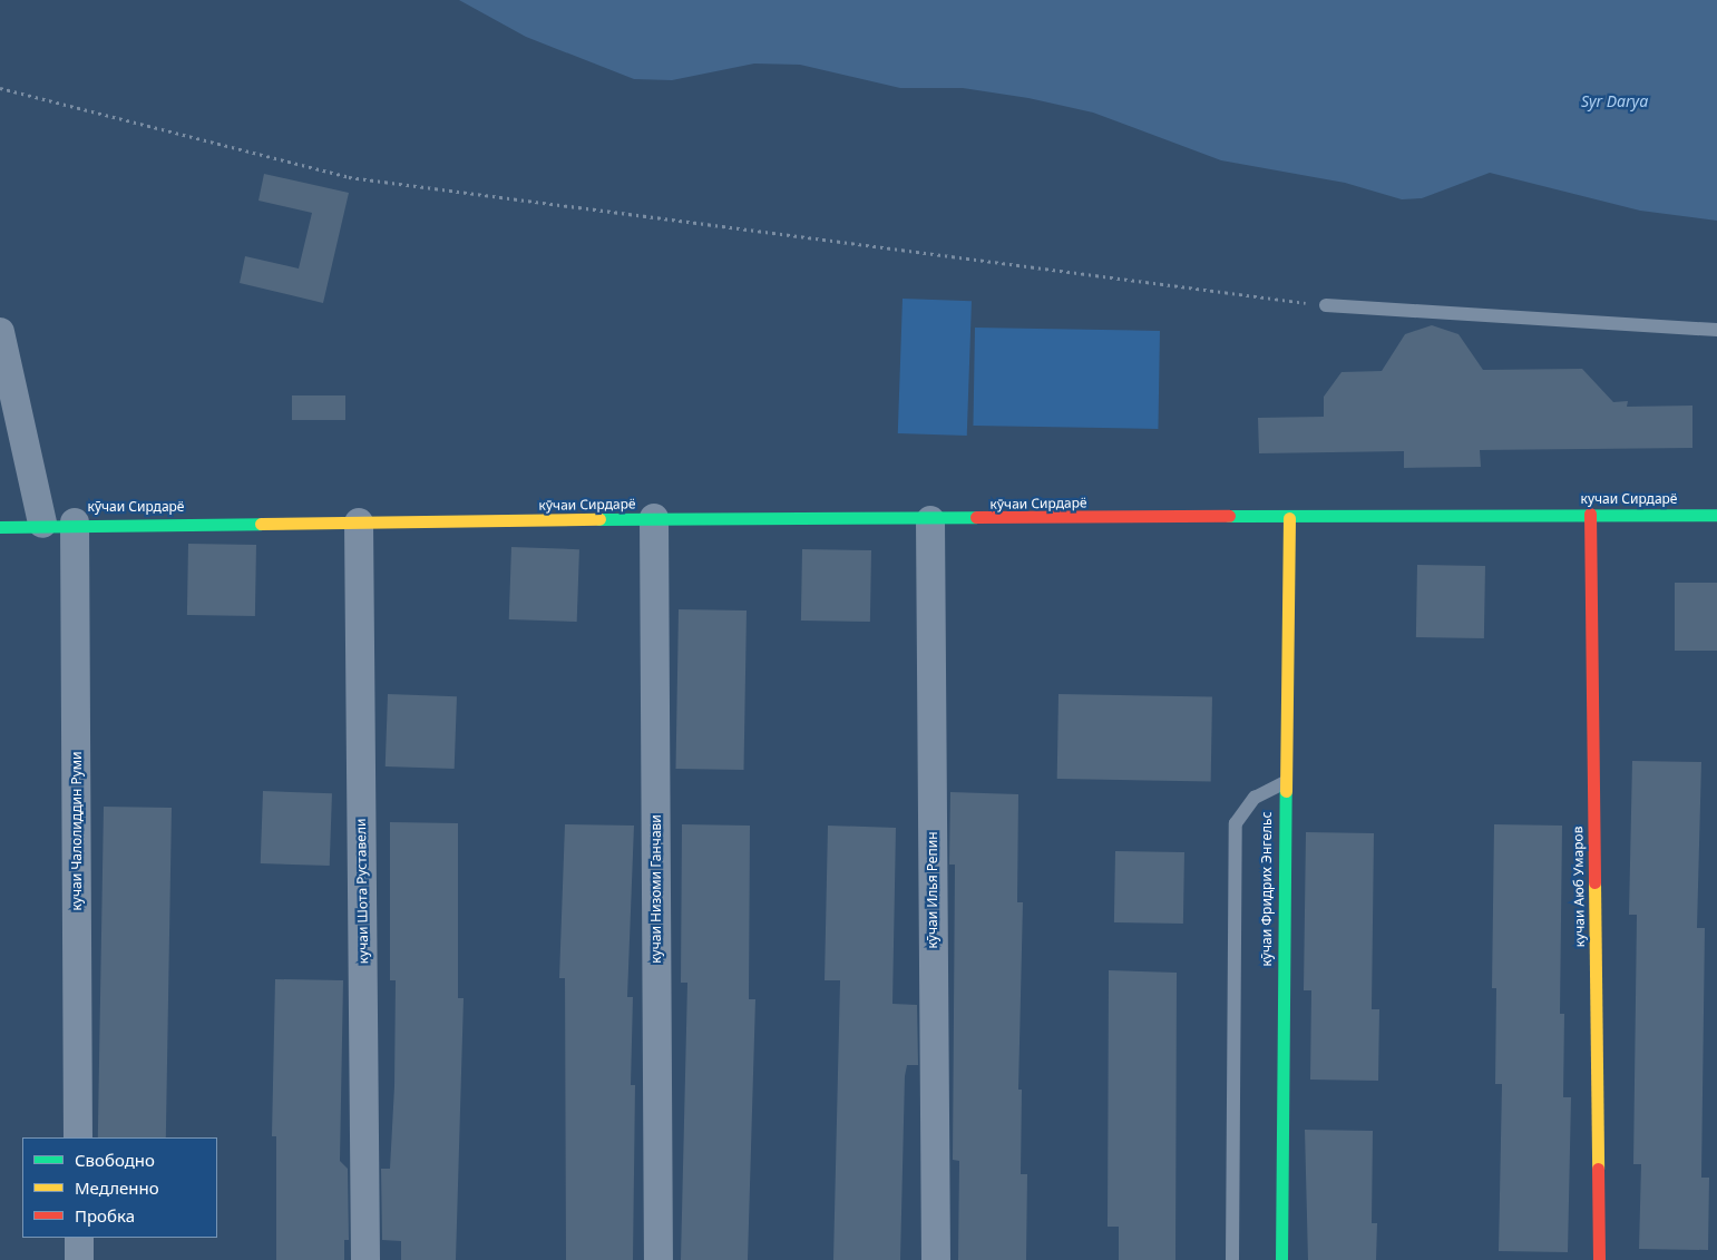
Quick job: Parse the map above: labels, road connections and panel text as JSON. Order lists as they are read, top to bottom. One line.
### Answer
{"streets":{"main road":["кучаи Сирдарё","кӯчаи Сирдарё","кучаи Аюб Умаров","кӯчаи Фридрих Энгельс"],"street":["кучаи Чалолиддин Руми","кучаи Низоми Ганчави","кӯчаи Илья Репин","кучаи Шота Руставели"]},"crossings":[["кучаи Сирдарё","кӯчаи Сирдарё"],["кучаи Сирдарё","кучаи Аюб Умаров"],["кучаи Сирдарё","кӯчаи Фридрих Энгельс"],["кӯчаи Сирдарё","кучаи Чалолиддин Руми"],["кӯчаи Сирдарё","кучаи Низоми Ганчави"],["кӯчаи Сирдарё","кӯчаи Фридрих Энгельс"],["кӯчаи Сирдарё","кӯчаи Илья Репин"],["кӯчаи Сирдарё","кучаи Шота Руставели"]],"water":["Syr Darya"],"legend":["Свободно","Медленно","Пробка"]}
